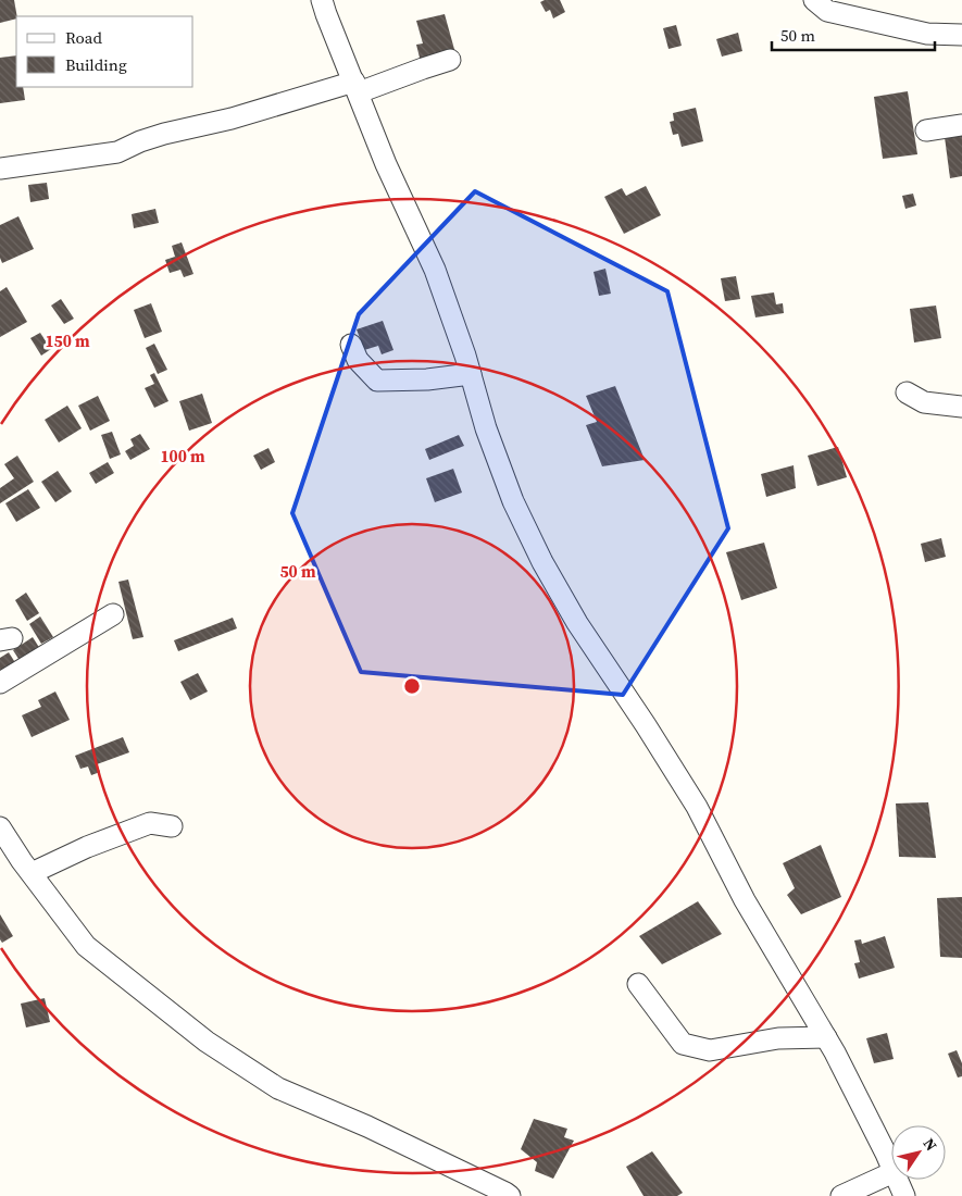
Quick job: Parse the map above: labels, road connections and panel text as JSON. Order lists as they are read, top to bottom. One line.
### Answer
{"legend":["Road","Building"],"scale_bar":"50 m","north":"top right","rings":["150 m","100 m","50 m"]}
